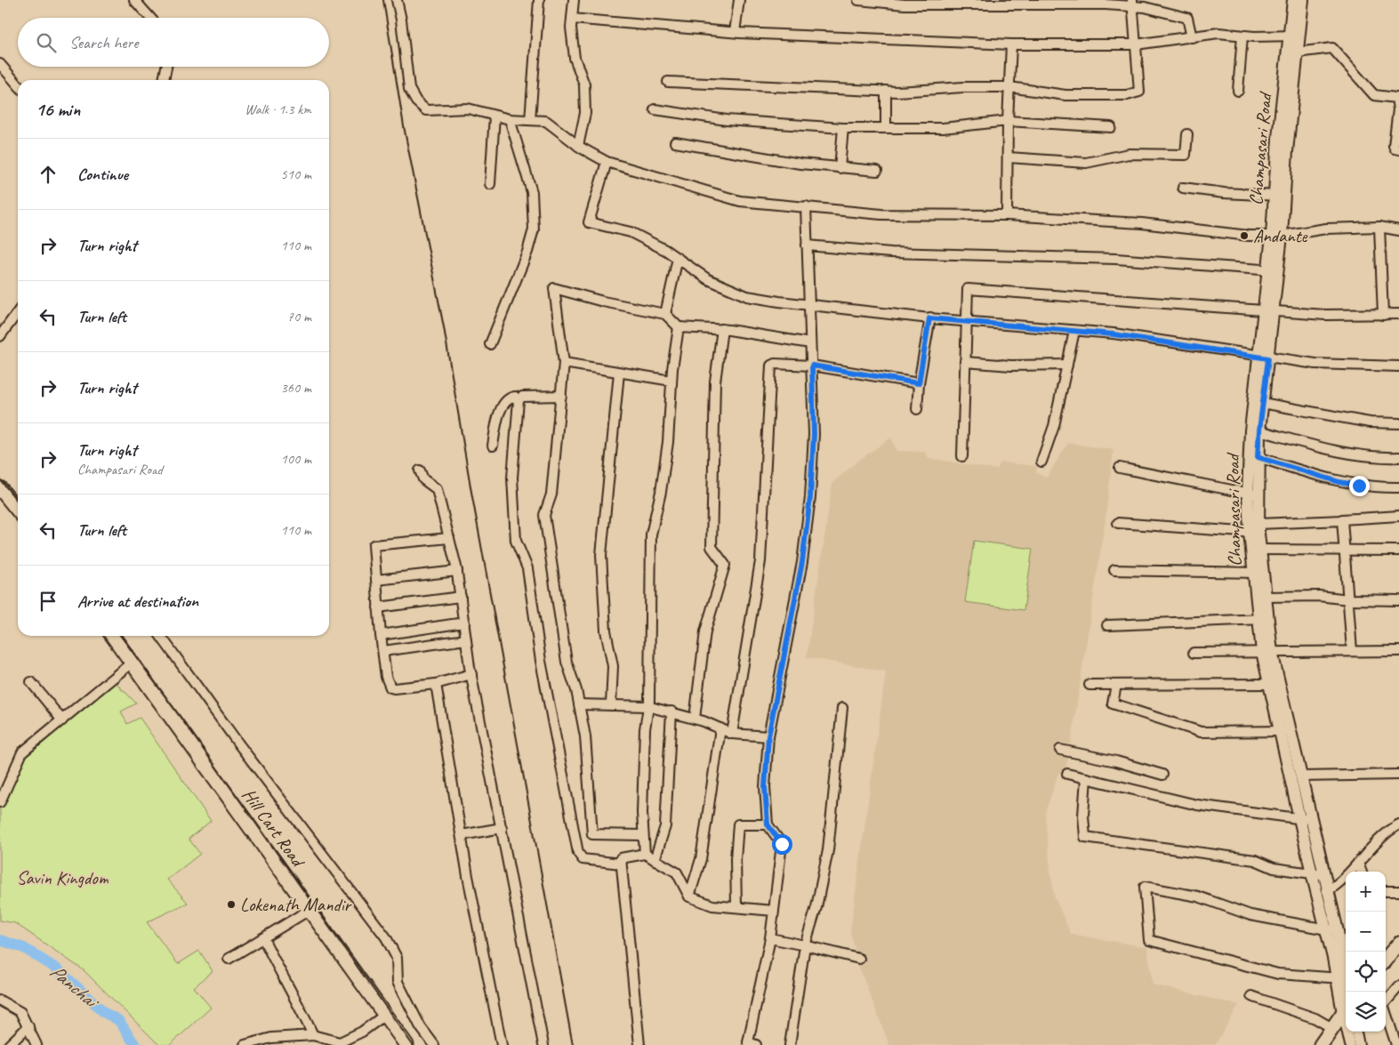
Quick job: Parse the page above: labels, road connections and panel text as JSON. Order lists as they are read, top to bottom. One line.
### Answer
{"streets":{"highway":["Hill Cart Road"],"main road":["Champasari Road"]},"water":["Panchai"],"parks":["Savin Kingdom"],"places":["Andante","Lokenath Mandir"],"page":{"search":"Search here","heading":["16 min","Walk · 1.3 km"],"list":[["Continue","510 m"],["Turn right","110 m"],["Turn left","70 m"],["Turn right","360 m"],["Turn right","Champasari Road","100 m"],["Turn left","110 m"],"Arrive at destination"],"map_buttons":["+","−"]}}
